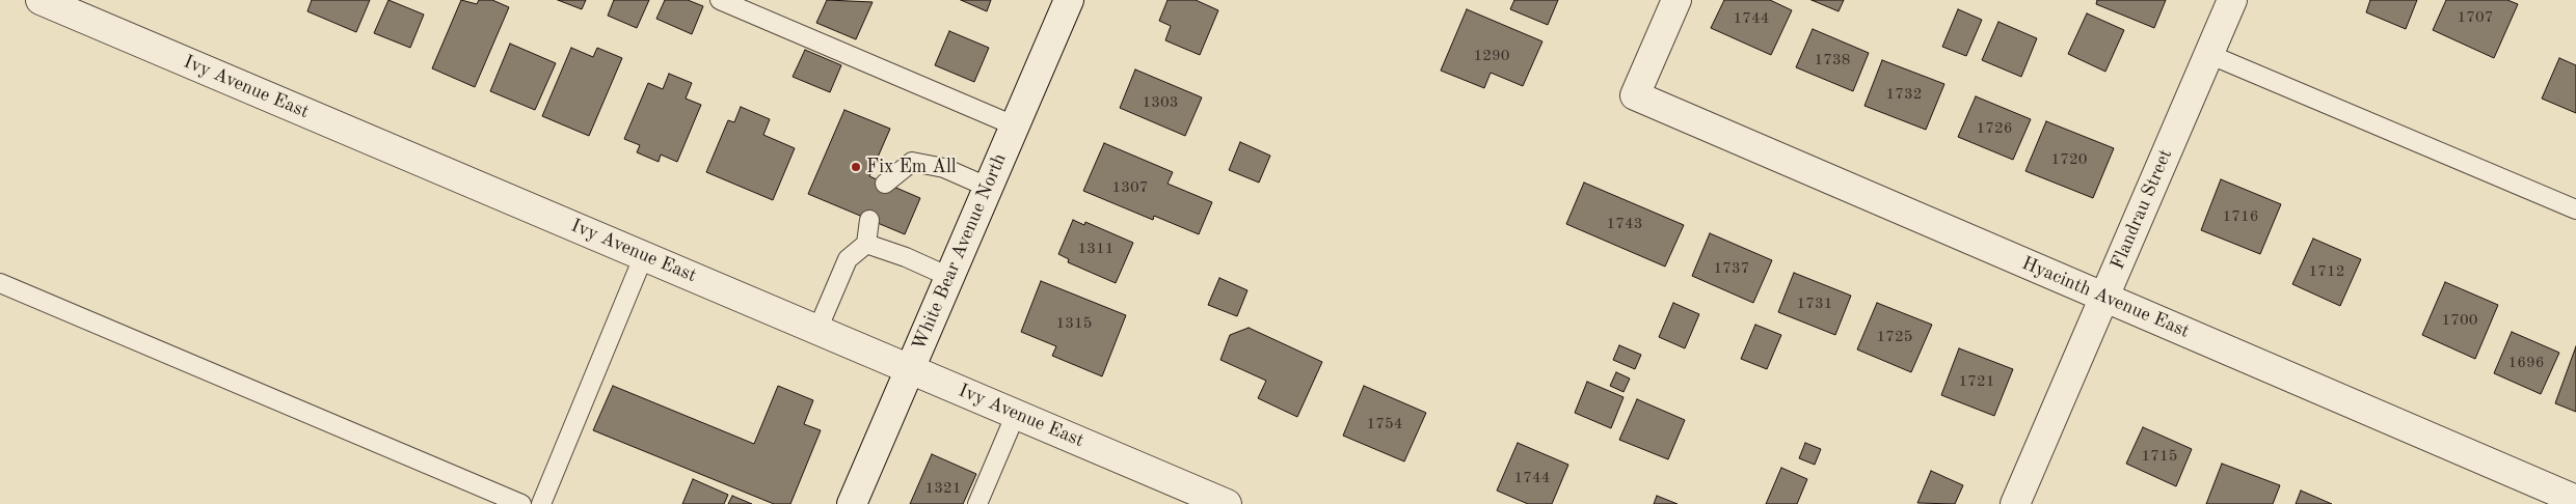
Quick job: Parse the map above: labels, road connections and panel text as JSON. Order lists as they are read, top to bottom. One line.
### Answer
{"streets":{"street":["Ivy Avenue East","Flandrau Street","White Bear Avenue North","Hyacinth Avenue East"]},"crossings":[["Ivy Avenue East","White Bear Avenue North"],["Flandrau Street","Hyacinth Avenue East"]],"places":["Fix Em All"],"house_numbers":["1707","1744","1290","1738","1732","1303","1726","1720","1307","1716","1743","1311","1737","1712","1731","1700","1315","1725","1696","1721","1754","1715","1744","1321"]}
